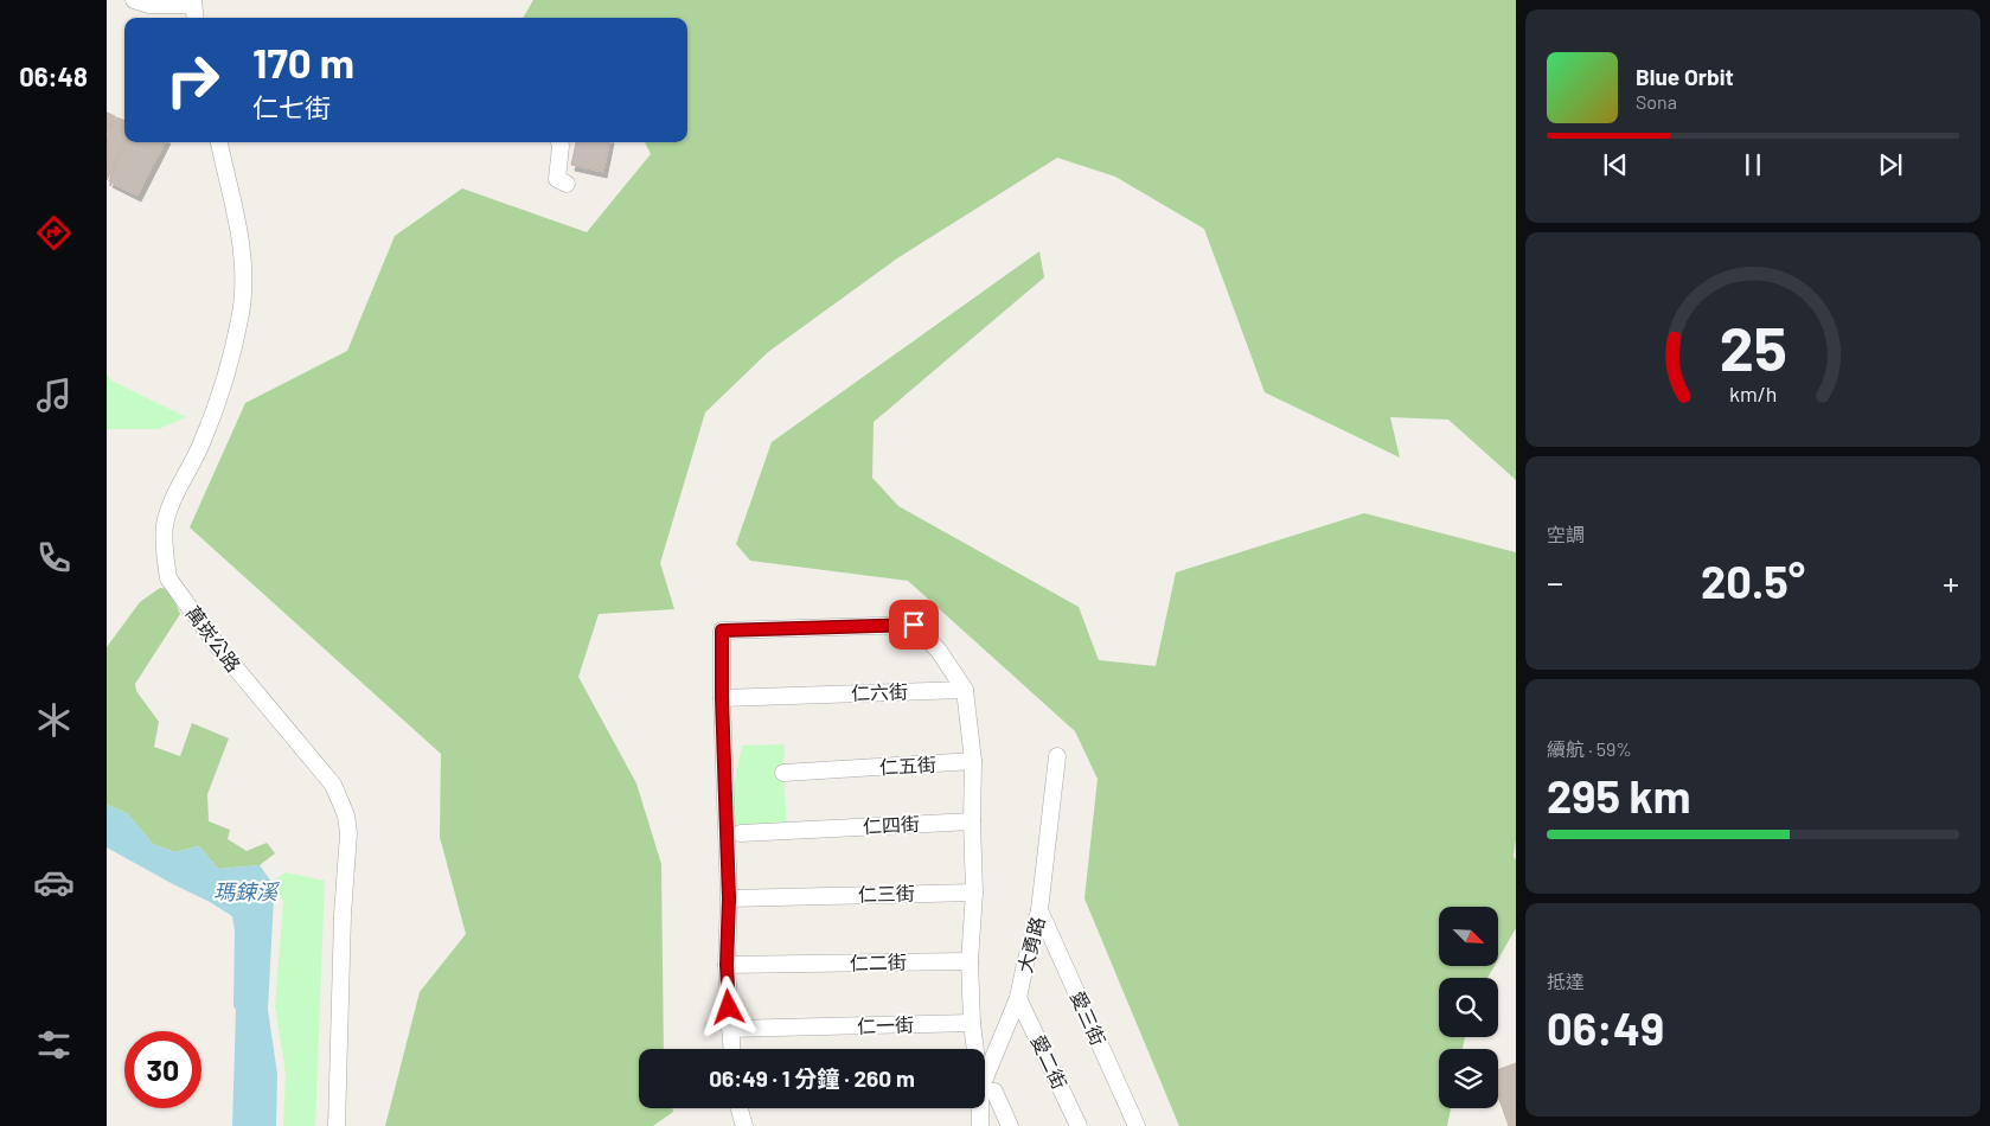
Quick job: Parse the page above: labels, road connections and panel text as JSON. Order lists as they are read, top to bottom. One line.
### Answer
{"streets":{"street":["萬崁公路","仁六街","仁五街","仁四街","仁三街","大勇路","仁二街","愛三街","仁一街","愛二街"]},"crossings":[["大勇路","愛三街"],["大勇路","愛二街"]],"water":["瑪鋉溪"],"north":"bottom right","page":{"tabs":"06:48","turn":["170 m","仁七街"],"song":["Blue Orbit","Sona"],"tile":["空調",["續航 · 59%","295 km"],["抵達","06:49"]],"heat":["−","20.5°","+"],"limit":"30","trip":"06:49 · 1 分鐘 · 260 m","gauge":["25","km/h"]}}
